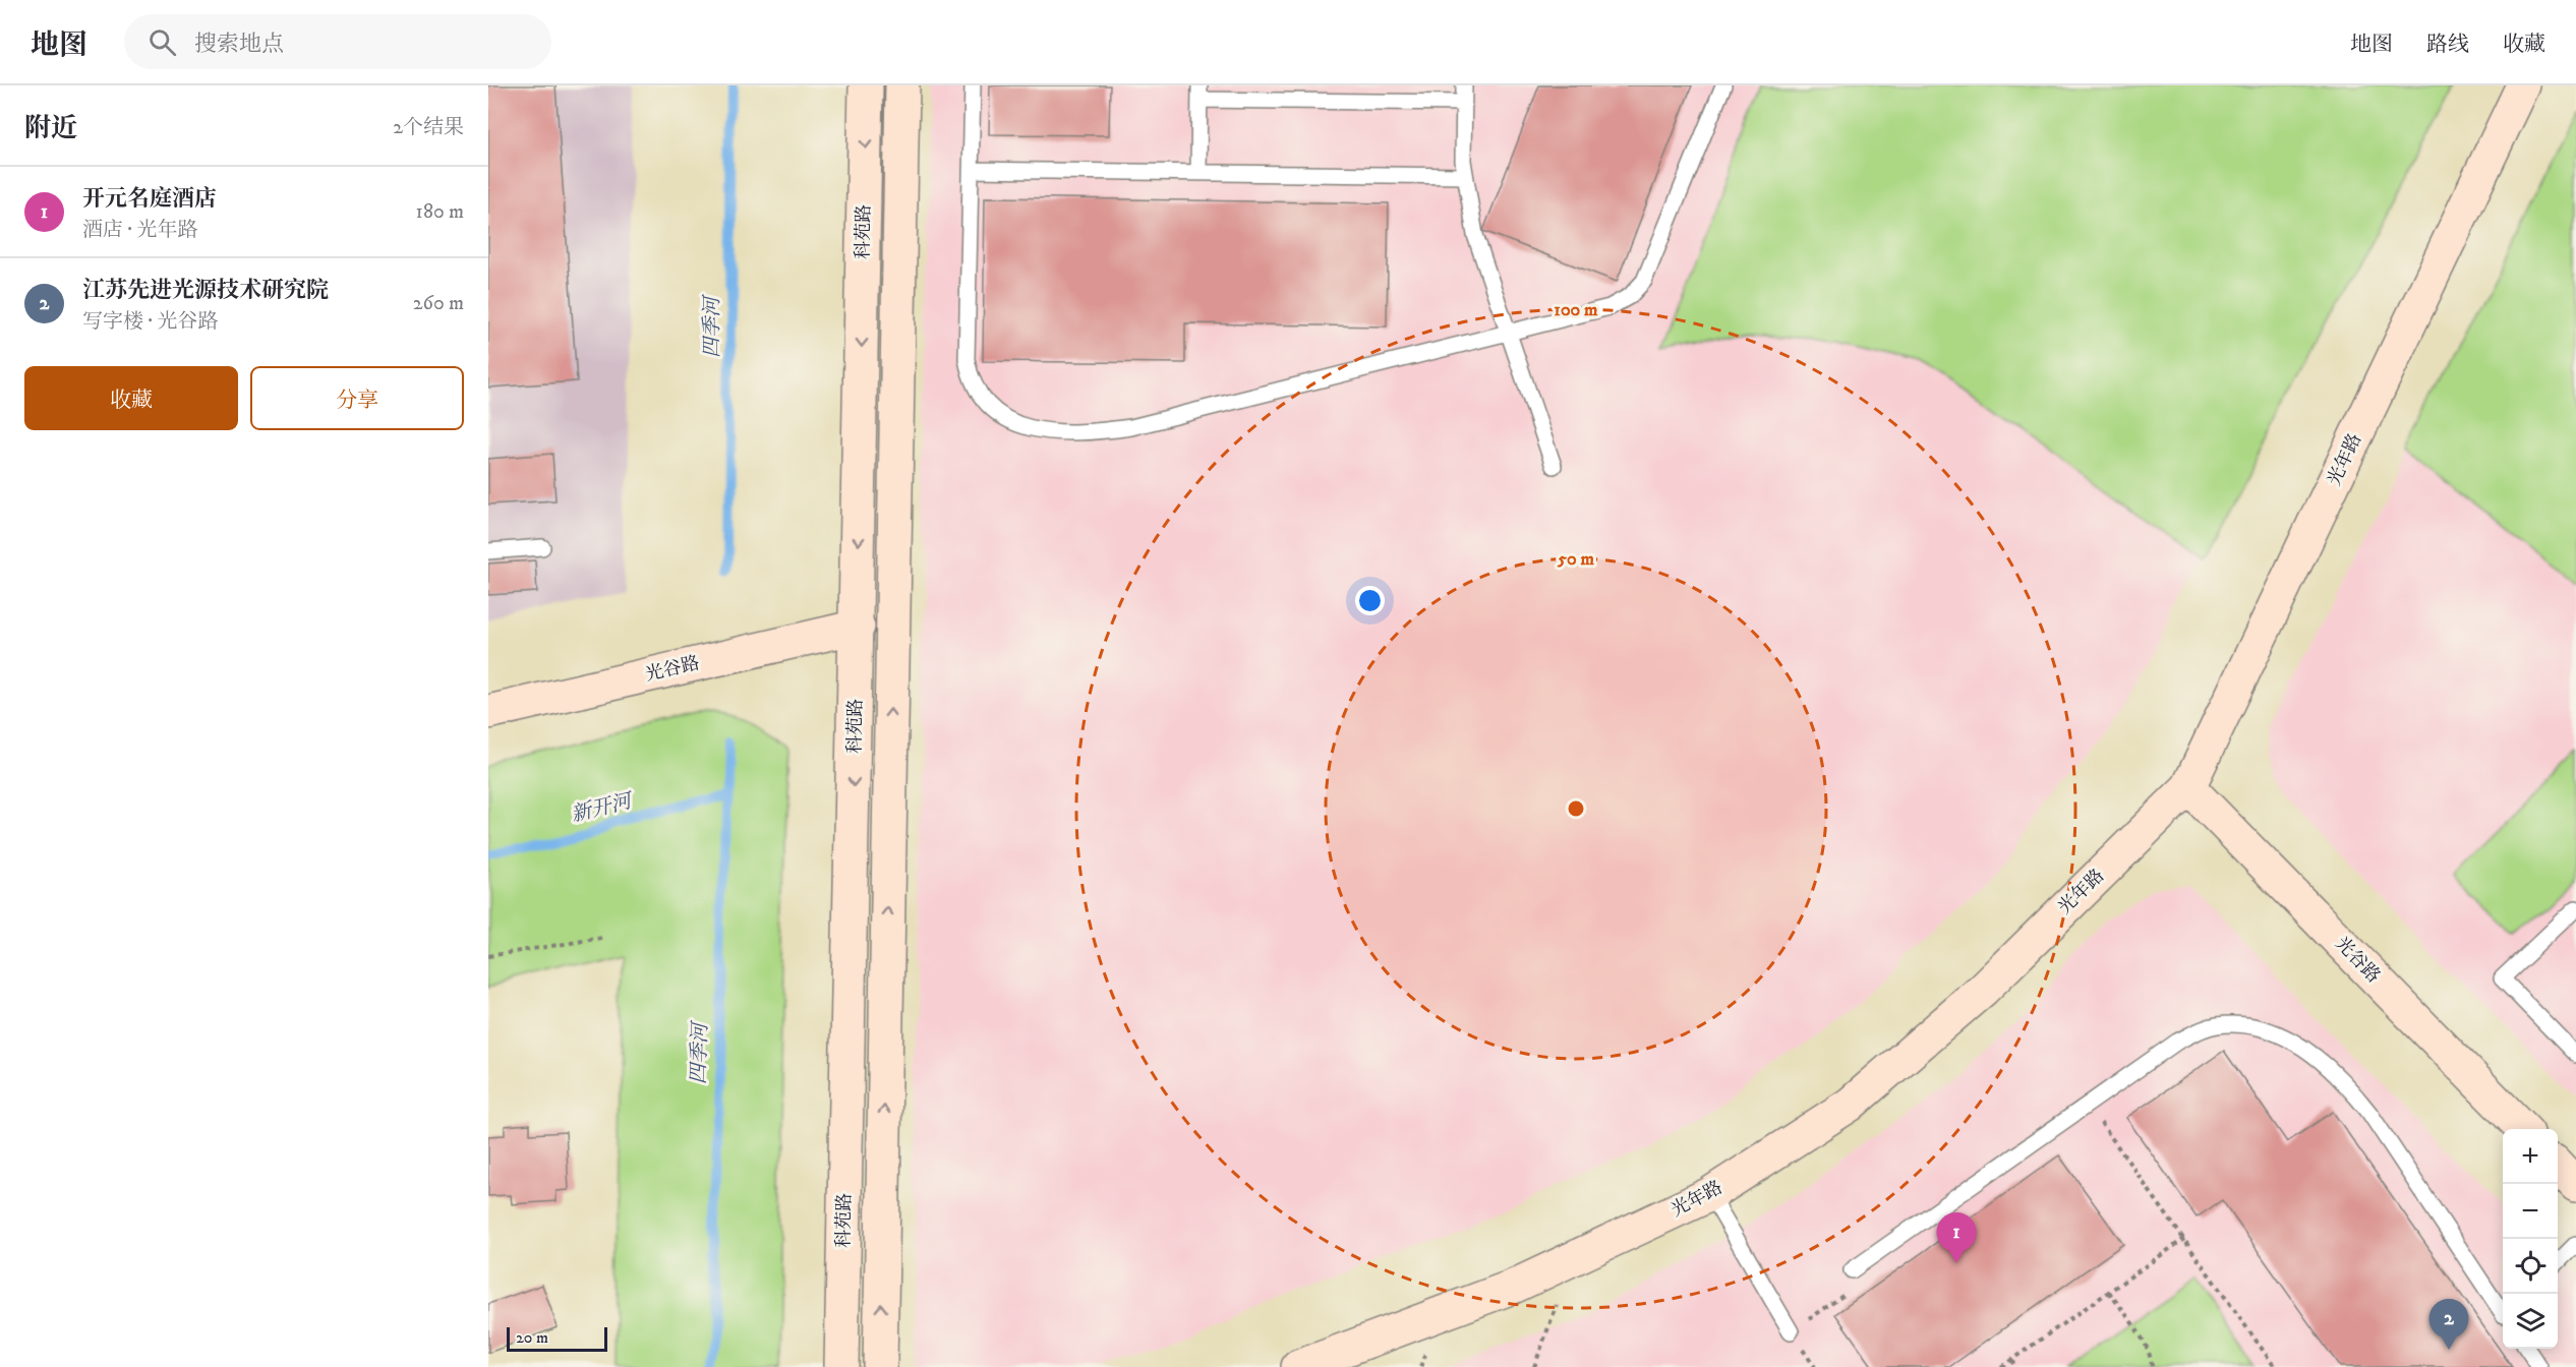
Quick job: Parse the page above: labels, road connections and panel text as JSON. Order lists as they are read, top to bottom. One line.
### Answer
{"streets":{"street":["科苑路","光年路","光谷路"]},"crossings":[["科苑路","光谷路"],["光年路","光谷路"]],"water":["四季河","新开河"],"scale_bar":"20 m","page":{"header":"地图","search":"搜索地点","nav":["地图","路线","收藏"],"heading":["附近","2个结果"],"list":[{"mark":"1","name":"开元名庭酒店","note":"酒店 · 光年路","value":"180 m"},{"mark":"2","name":"江苏先进光源技术研究院","note":"写字楼 · 光谷路","value":"260 m"}],"buttons":["收藏","分享"],"map_buttons":["+","−"],"pins":["1","2"],"scale":"20 m"},"rings":["100 m","50 m"]}
